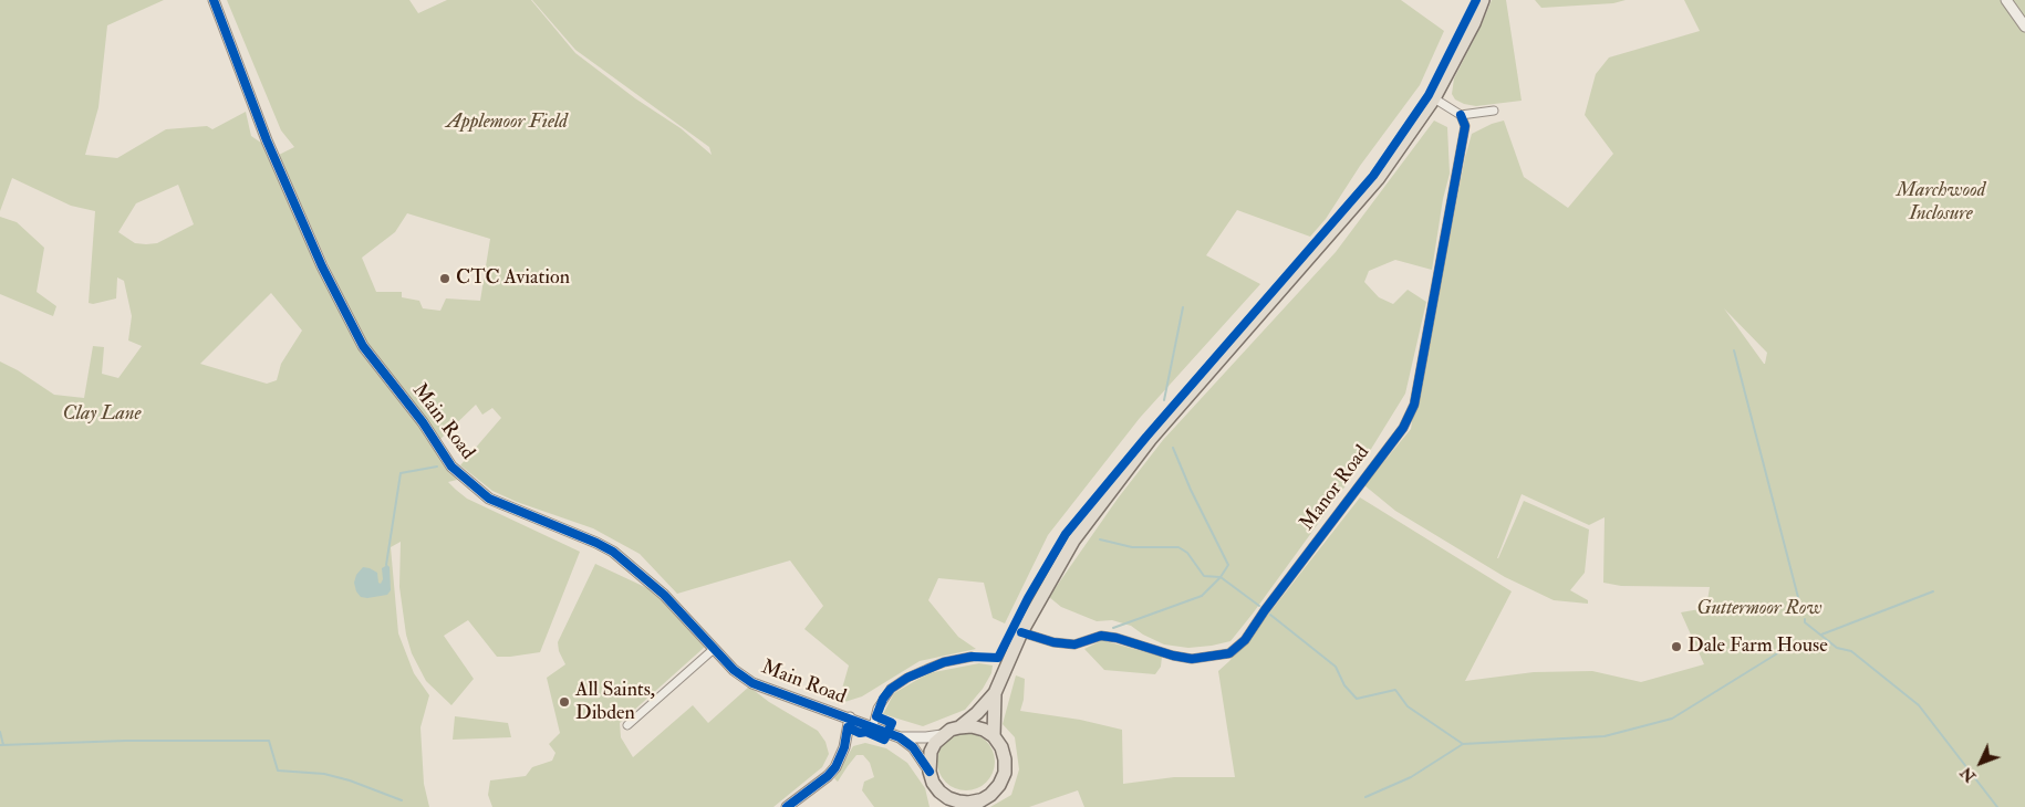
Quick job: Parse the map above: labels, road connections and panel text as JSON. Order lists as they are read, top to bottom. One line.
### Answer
{"streets":{"street":["Main Road","Manor Road"]},"parks":["Applemoor Field","Marchwood Inclosure","Clay Lane","Guttermoor Row"],"places":["CTC Aviation","Dale Farm House","All Saints, Dibden"],"north":"bottom left"}
